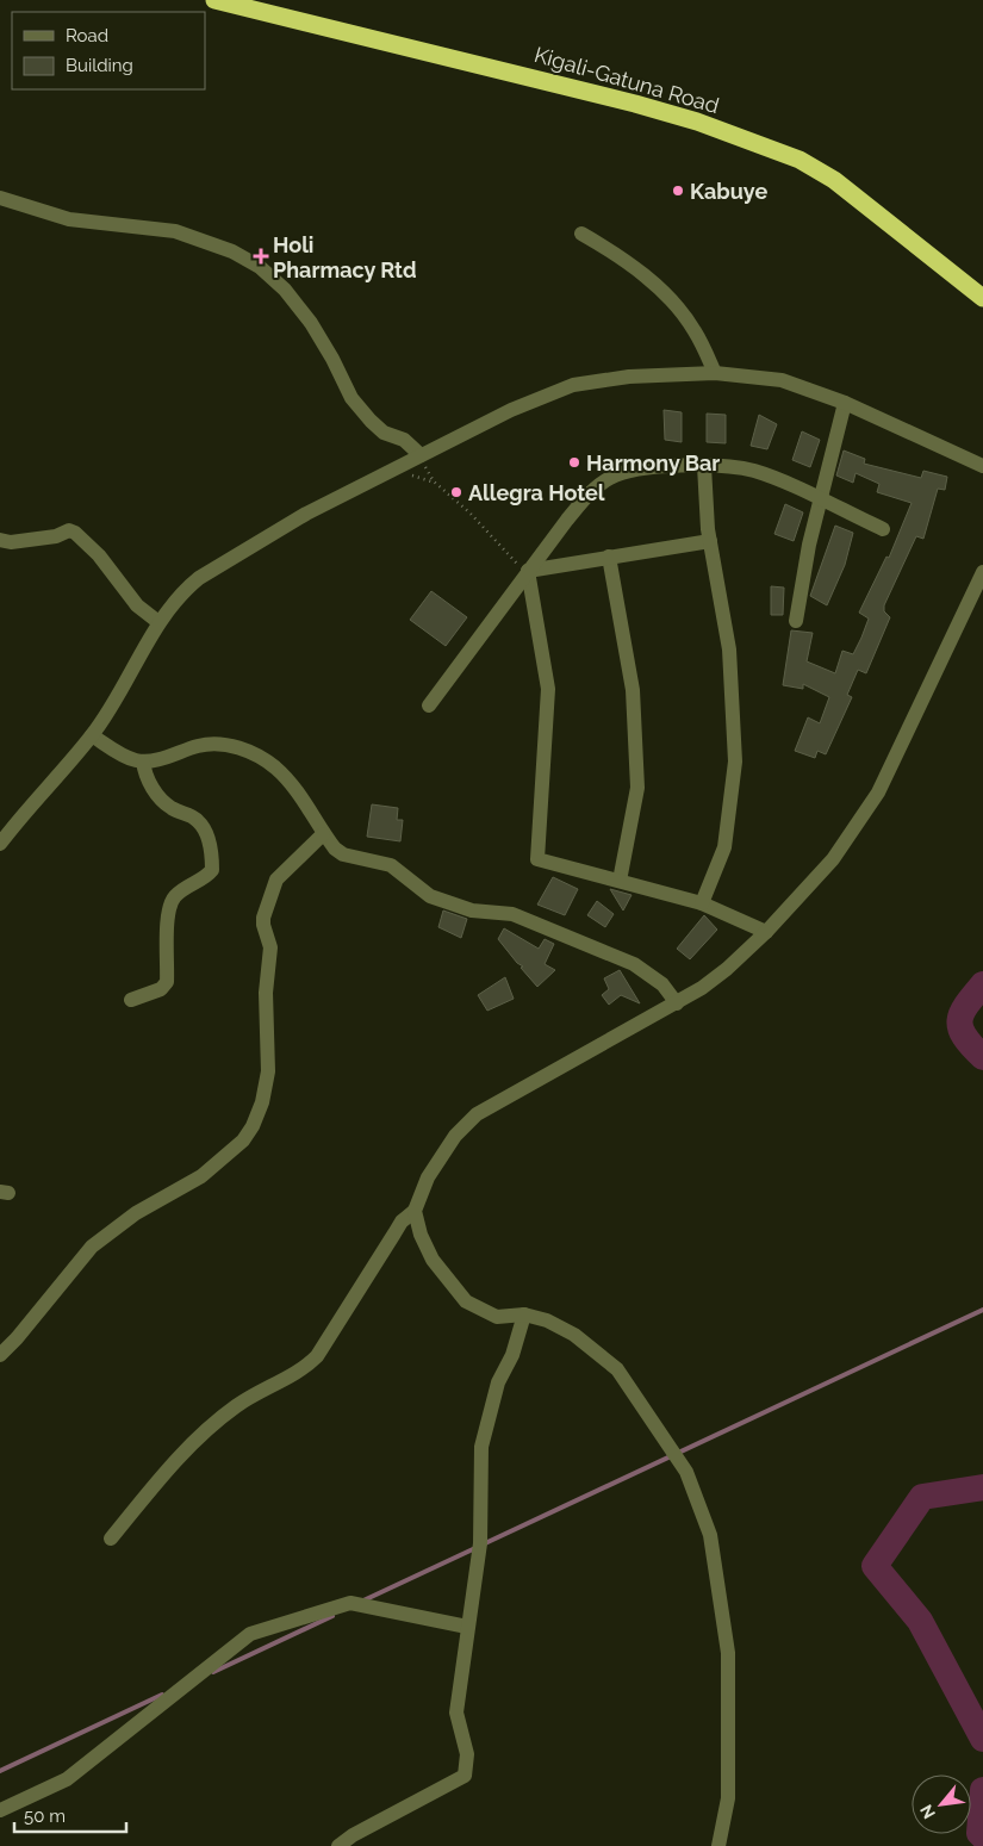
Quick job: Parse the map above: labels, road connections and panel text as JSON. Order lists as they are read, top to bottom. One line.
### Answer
{"streets":{"highway":["Kigali-Gatuna Road"]},"places":{"other":["Kabuye","Harmony Bar","Allegra Hotel"],"health":["Holi Pharmacy Rtd"]},"legend":["Road","Building"],"scale_bar":"50 m","north":"bottom left"}
